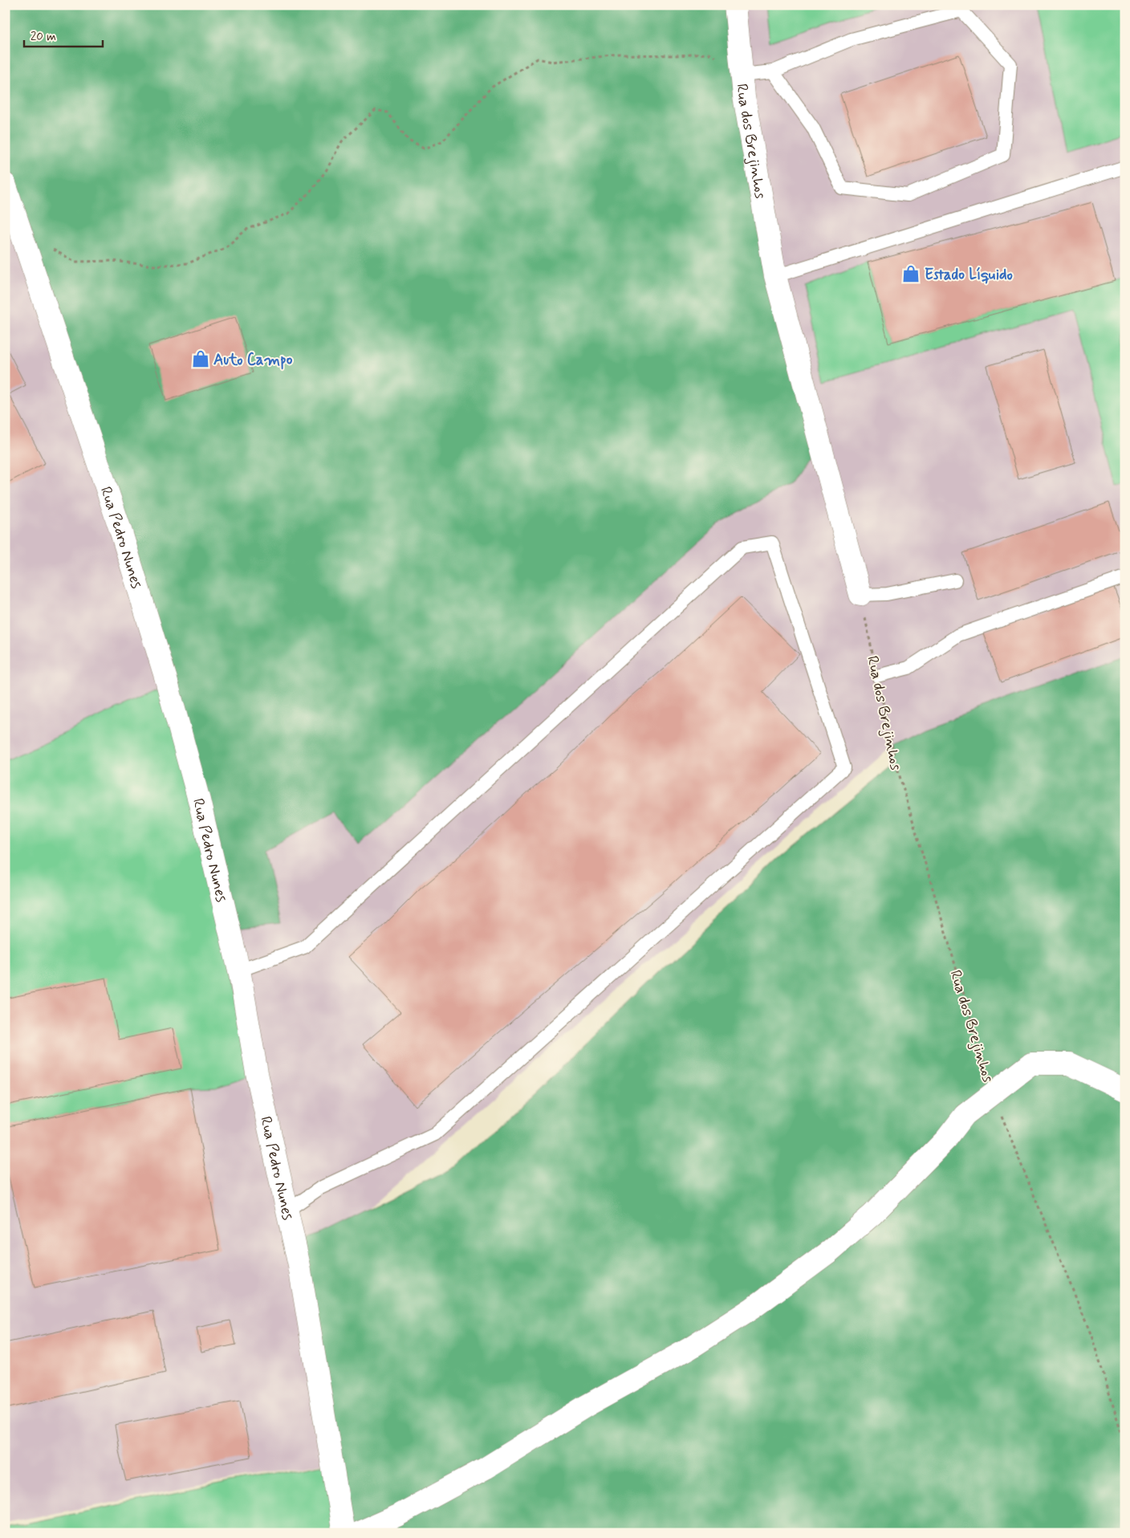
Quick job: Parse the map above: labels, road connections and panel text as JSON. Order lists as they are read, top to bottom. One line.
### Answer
{"streets":{"street":["Rua dos Brejinhos","Rua Pedro Nunes"]},"places":{"shop":["Estado Líquido","Auto Campo"]},"scale_bar":"20 m"}
